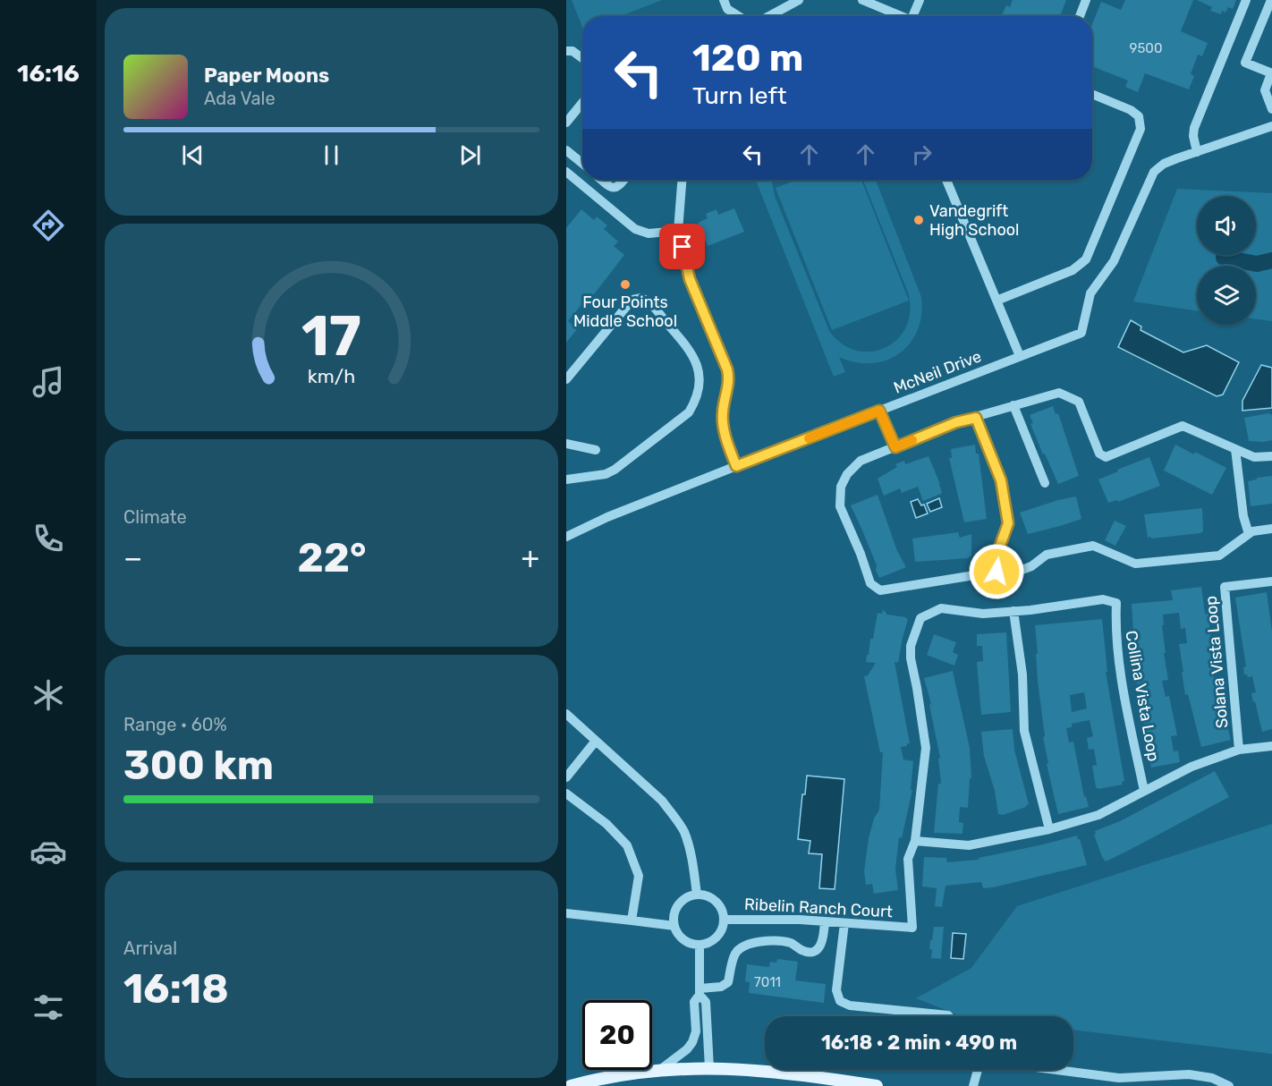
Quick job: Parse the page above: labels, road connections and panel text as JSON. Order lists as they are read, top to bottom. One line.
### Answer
{"streets":{"street":["McNeil Drive","Solana Vista Loop","Collina Vista Loop","Ribelin Ranch Court"]},"crossings":[["Solana Vista Loop","Collina Vista Loop"],["Collina Vista Loop","Ribelin Ranch Court"]],"places":["Vandegrift High School","Four Points Middle School"],"house_numbers":["9500","7011"],"page":{"tabs":"16:16","turn":["120 m","Turn left"],"song":["Paper Moons","Ada Vale"],"tile":["Climate",["Range · 60%","300 km"],["Arrival","16:18"]],"heat":["−","22°","+"],"limit":"20","trip":"16:18 · 2 min · 490 m","gauge":["17","km/h"]}}
